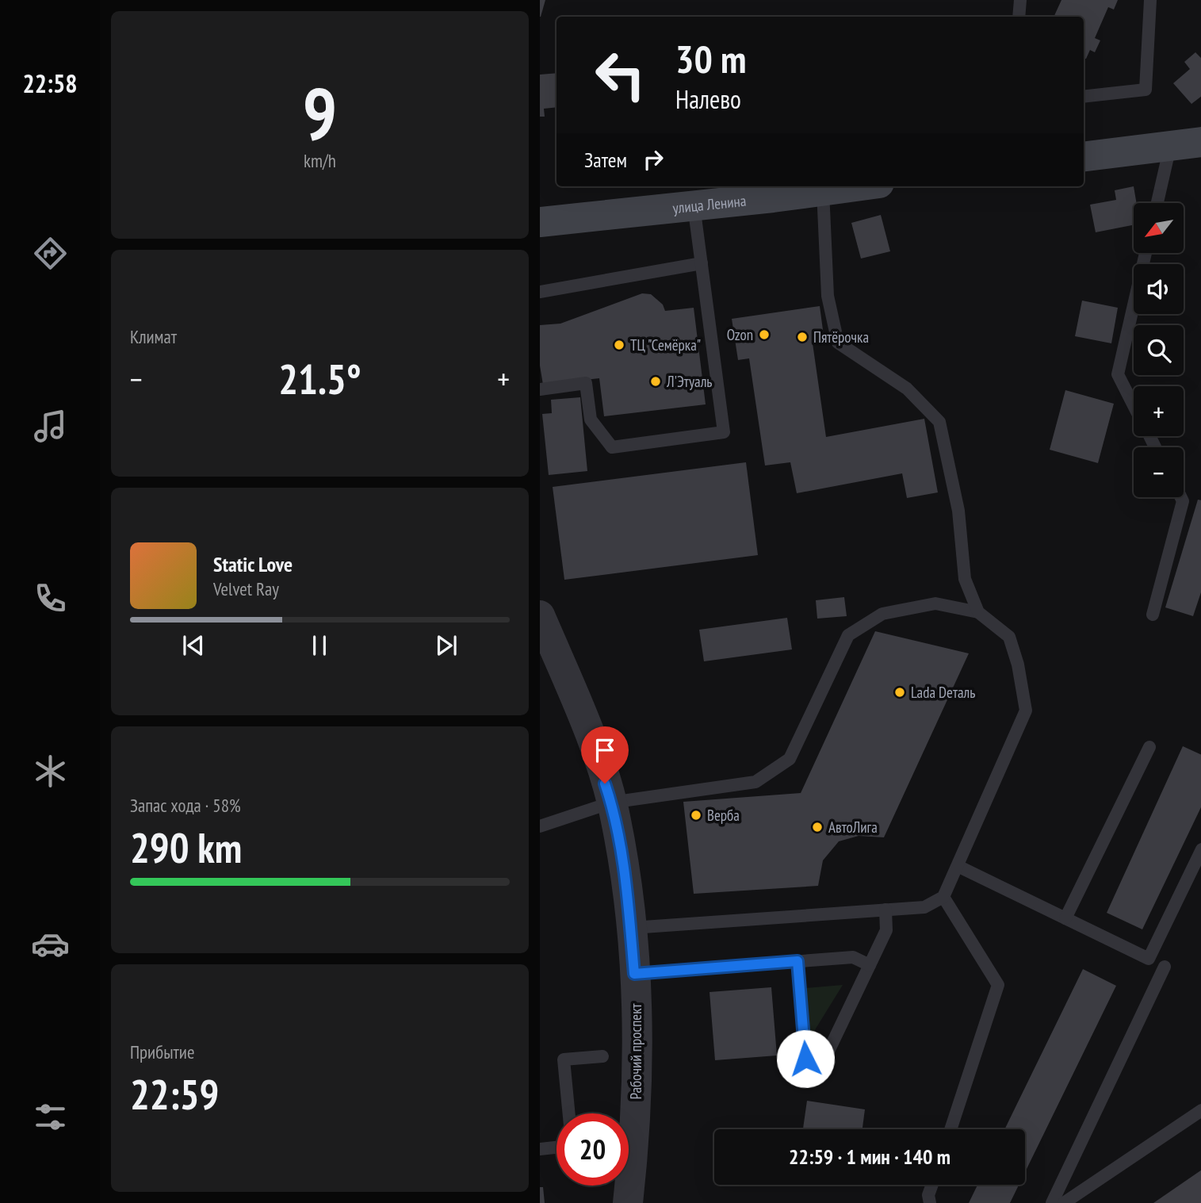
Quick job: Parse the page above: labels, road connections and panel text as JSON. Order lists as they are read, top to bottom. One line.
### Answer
{"streets":{"main road":["улица Ленина"],"street":["Рабочий проспект"]},"places":["Ozon","Пятёрочка","ТЦ \"Семёрка\"","Л'Этуаль","Lada Dеталь","Верба","АвтоЛига"],"north":"bottom left","page":{"tabs":"22:58","tile":[["9","km/h"],"Климат",["Запас хода · 58%","290 km"],["Прибытие","22:59"]],"turn":["30 m","Налево"],"then":"Затем","map_buttons":["+","−"],"heat":["−","21.5°","+"],"song":["Static Love","Velvet Ray"],"limit":"20","trip":"22:59 · 1 мин · 140 m"}}
